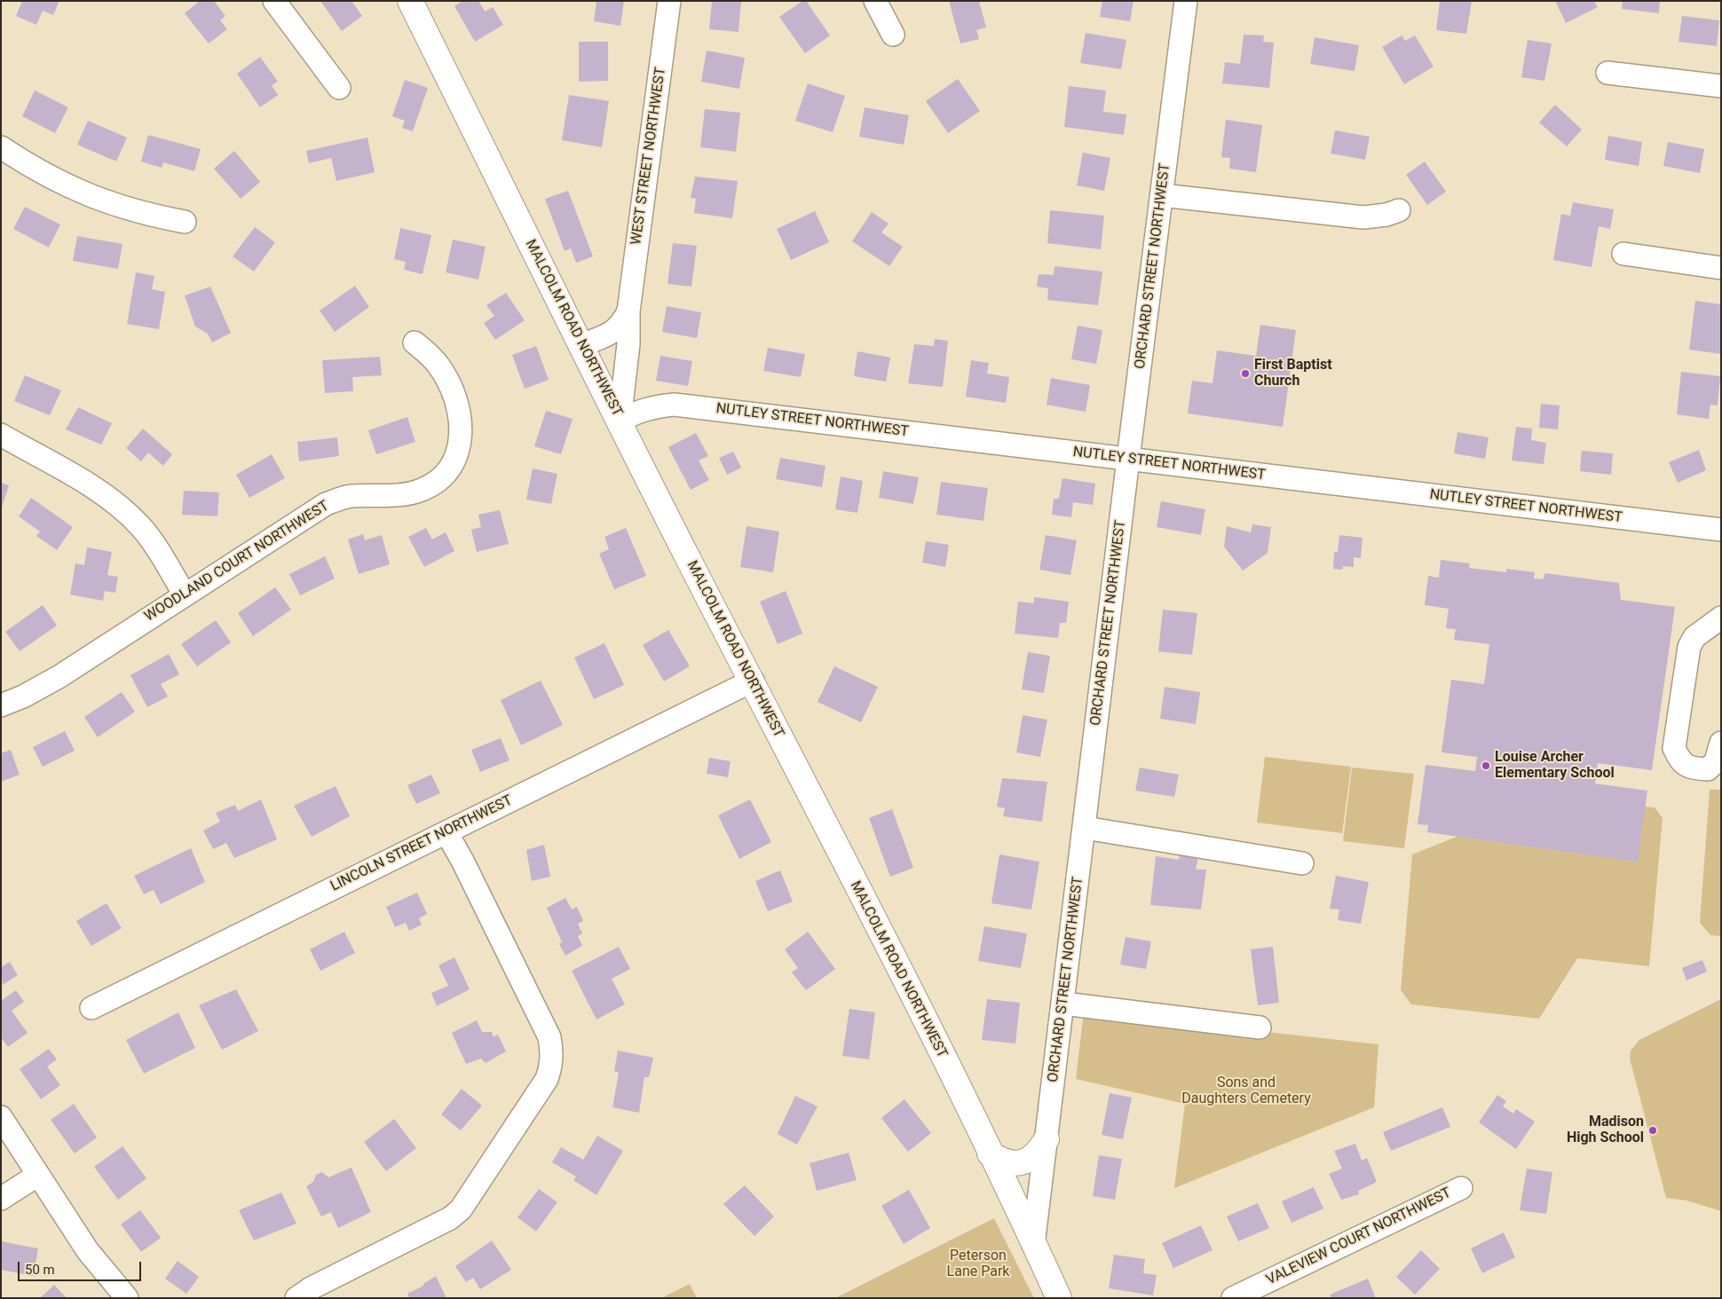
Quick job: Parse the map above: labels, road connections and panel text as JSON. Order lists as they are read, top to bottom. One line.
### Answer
{"streets":{"main road":["MALCOLM ROAD NORTHWEST"],"street":["WEST STREET NORTHWEST","ORCHARD STREET NORTHWEST","NUTLEY STREET NORTHWEST","WOODLAND COURT NORTHWEST","LINCOLN STREET NORTHWEST","VALEVIEW COURT NORTHWEST"]},"crossings":[["WEST STREET NORTHWEST","MALCOLM ROAD NORTHWEST"],["WEST STREET NORTHWEST","NUTLEY STREET NORTHWEST"],["ORCHARD STREET NORTHWEST","MALCOLM ROAD NORTHWEST"],["ORCHARD STREET NORTHWEST","NUTLEY STREET NORTHWEST"],["MALCOLM ROAD NORTHWEST","NUTLEY STREET NORTHWEST"],["MALCOLM ROAD NORTHWEST","LINCOLN STREET NORTHWEST"]],"parks":["Sons and Daughters Cemetery","Peterson Lane Park"],"places":["First Baptist Church","Louise Archer Elementary School","Madison High School"],"scale_bar":"50 m"}
